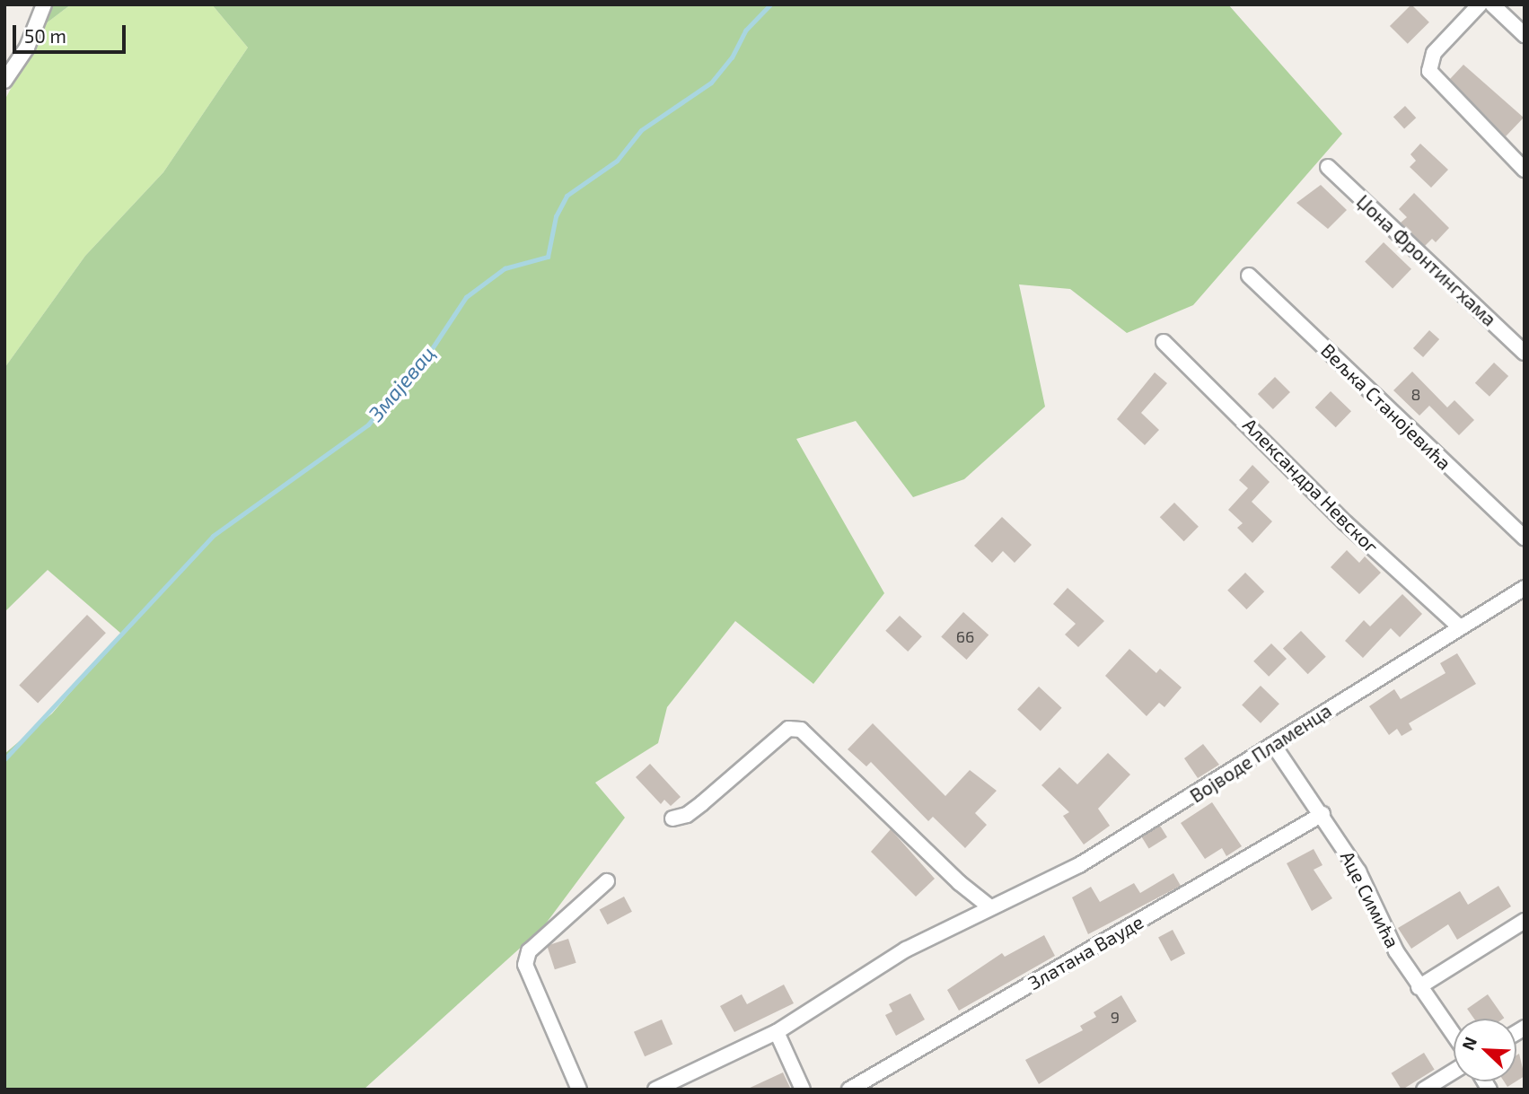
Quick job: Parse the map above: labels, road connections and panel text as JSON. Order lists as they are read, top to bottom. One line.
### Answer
{"streets":{"street":["Џона Фронтингхама","Вељка Станојевића","Александра Невског","Војводе Пламенца","Аце Симића","Златана Вауде"]},"crossings":[["Александра Невског","Војводе Пламенца"],["Војводе Пламенца","Аце Симића"],["Аце Симића","Златана Вауде"]],"water":["Змајевац"],"house_numbers":["8","66","9"],"scale_bar":"50 m","north":"top left"}
